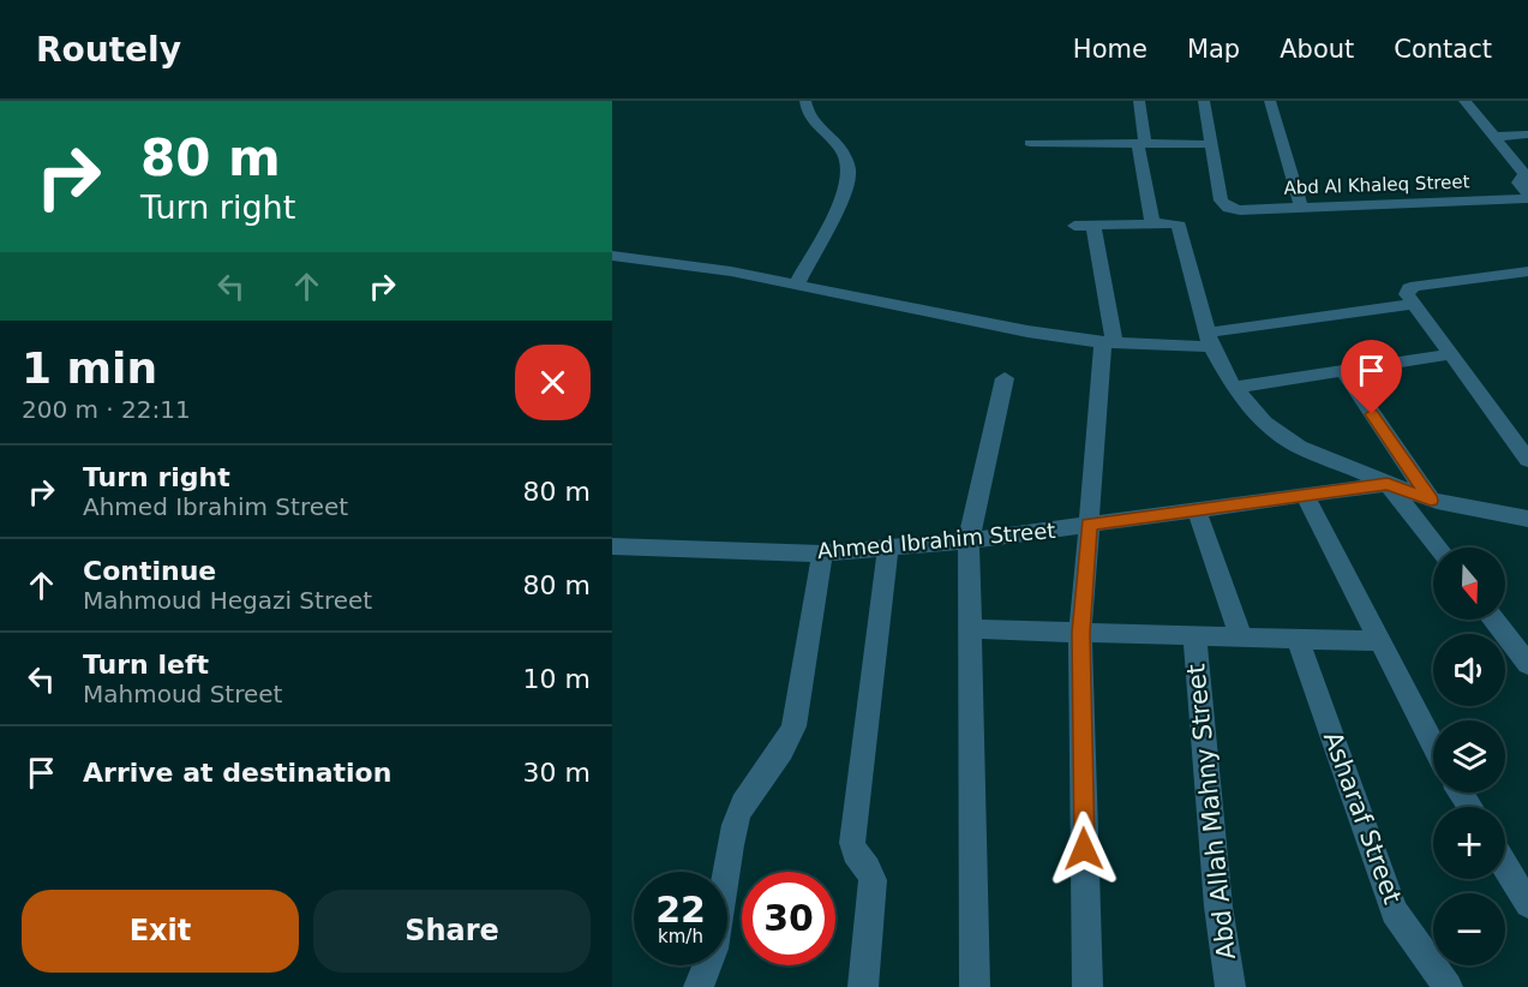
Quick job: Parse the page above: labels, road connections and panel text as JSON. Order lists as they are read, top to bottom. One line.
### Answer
{"streets":{"street":["Abd Al Khaleq Street","Ahmed Ibrahim Street","Abd Allah Mahny Street","Asharaf Street"]},"north":"bottom","page":{"header":"Routely","nav":["Home","Map","About","Contact"],"turn":["80 m","Turn right"],"heading":["1 min","200 m · 22:11"],"list":[{"name":"Turn right","note":"Ahmed Ibrahim Street","value":"80 m"},{"name":"Continue","note":"Mahmoud Hegazi Street","value":"80 m"},{"name":"Turn left","note":"Mahmoud Street","value":"10 m"},{"name":"Arrive at destination","value":"30 m"}],"map_buttons":["+","−"],"speed":"22 km/h","limit":"30","buttons":["Exit","Share"]}}
